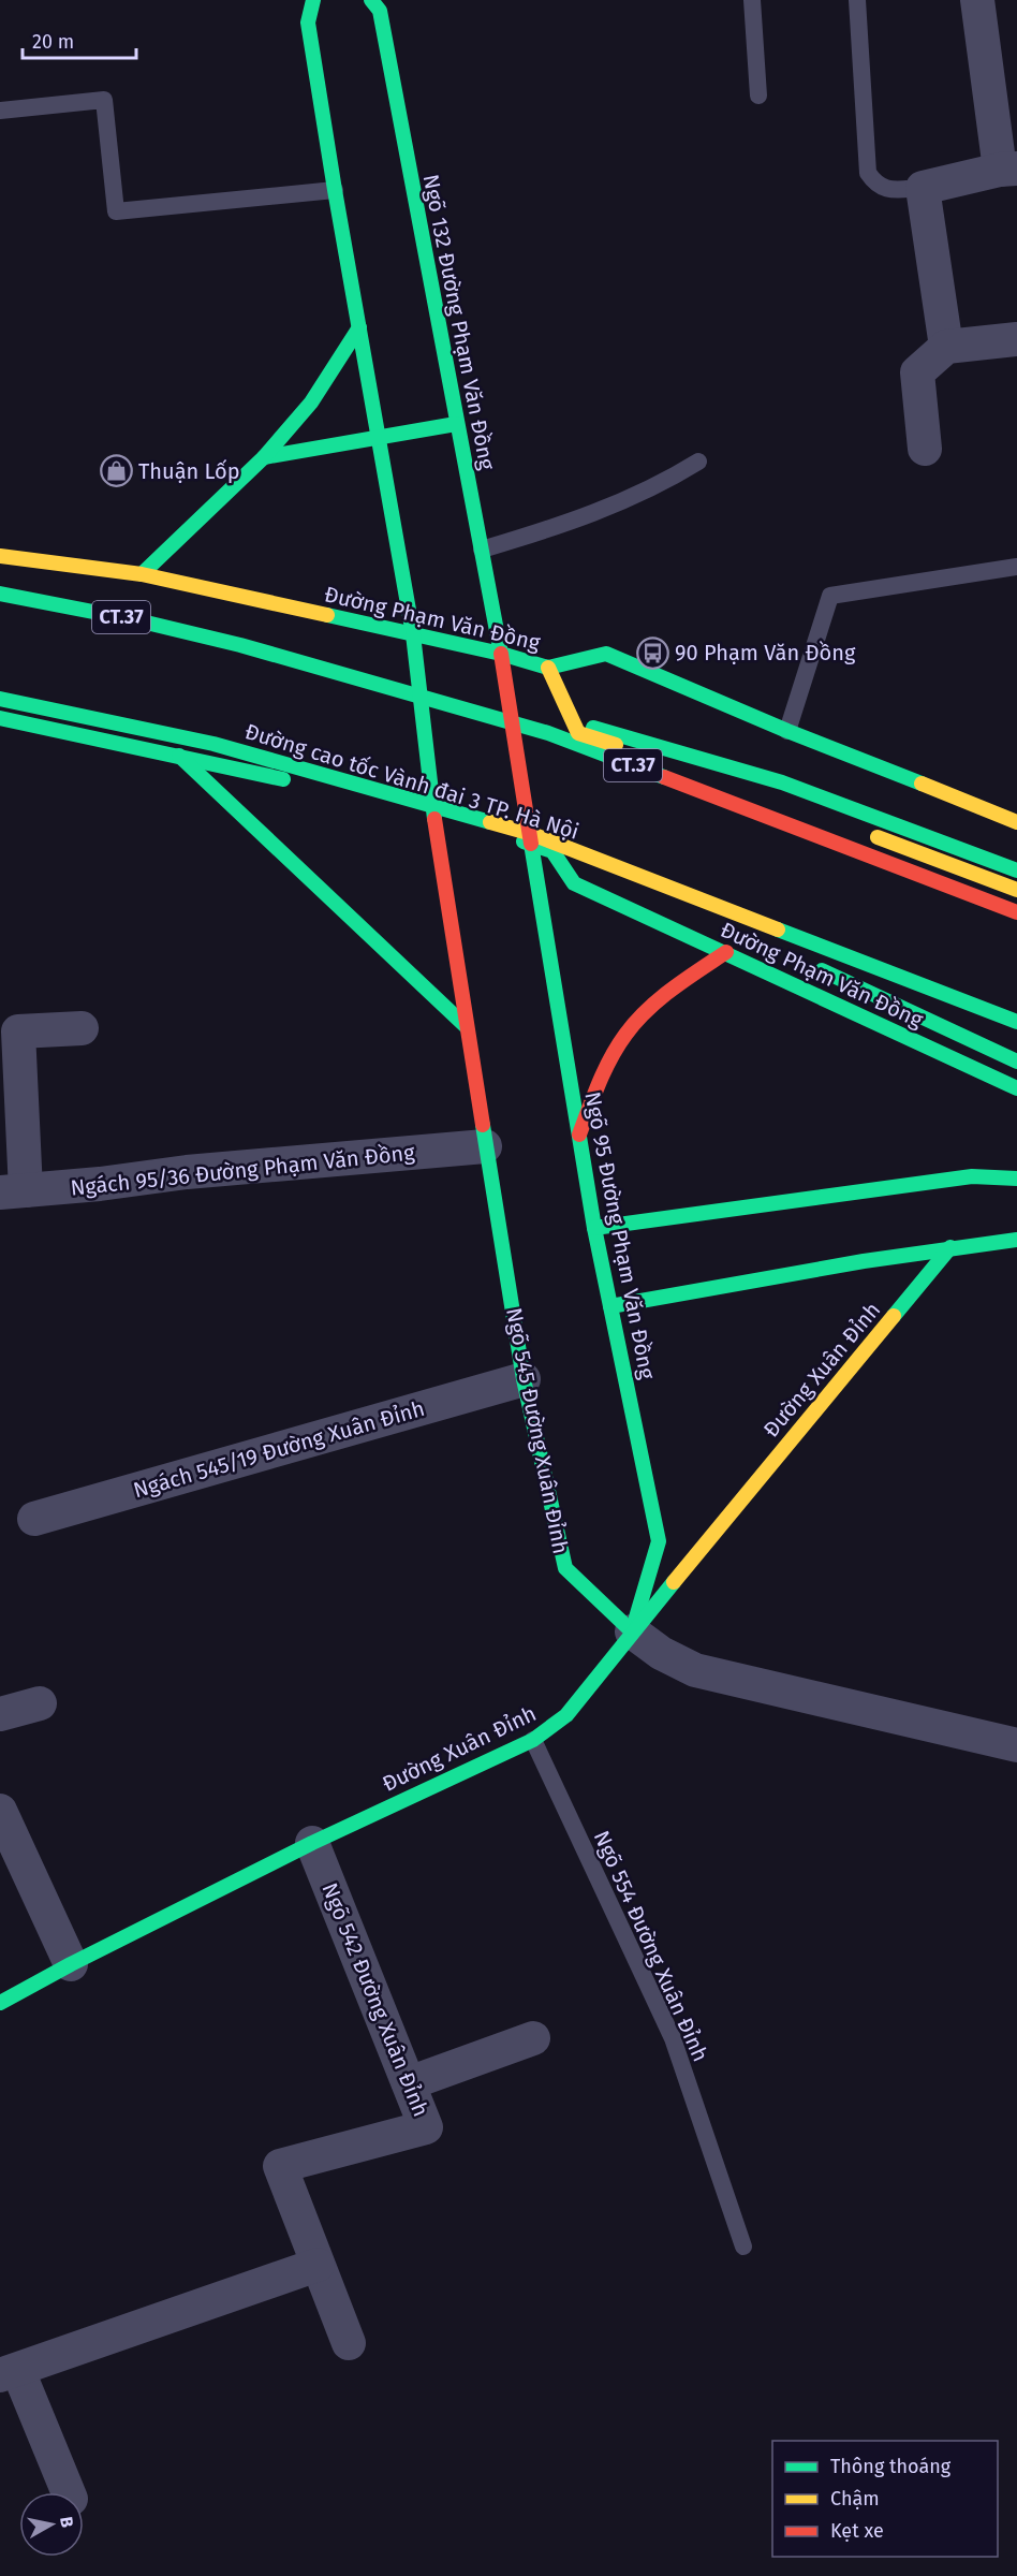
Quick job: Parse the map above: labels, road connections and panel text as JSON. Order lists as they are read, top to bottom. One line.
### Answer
{"streets":{"main road":["Ngõ 132 Đường Phạm Văn Đồng","CT.37","Đường Phạm Văn Đồng","Đường cao tốc Vành đai 3 TP. Hà Nội","Ngõ 95 Đường Phạm Văn Đồng","Đường Xuân Đỉnh","Ngõ 545 Đường Xuân Đỉnh"],"street":["Ngách 95/36 Đường Phạm Văn Đồng","Ngách 545/19 Đường Xuân Đỉnh","Ngõ 542 Đường Xuân Đỉnh"],"lane":["Ngõ 554 Đường Xuân Đỉnh"]},"crossings":[["Ngõ 132 Đường Phạm Văn Đồng","Đường Phạm Văn Đồng"],["Ngõ 132 Đường Phạm Văn Đồng","Ngõ 95 Đường Phạm Văn Đồng"],["Đường Phạm Văn Đồng","Ngõ 95 Đường Phạm Văn Đồng"],["Đường cao tốc Vành đai 3 TP. Hà Nội","Ngõ 95 Đường Phạm Văn Đồng"],["Ngách 95/36 Đường Phạm Văn Đồng","Ngõ 545 Đường Xuân Đỉnh"],["Ngõ 95 Đường Phạm Văn Đồng","Đường Xuân Đỉnh"],["Ngõ 95 Đường Phạm Văn Đồng","Ngõ 545 Đường Xuân Đỉnh"],["Đường Xuân Đỉnh","Ngõ 545 Đường Xuân Đỉnh"],["Đường Xuân Đỉnh","Ngõ 554 Đường Xuân Đỉnh"],["Đường Xuân Đỉnh","Ngõ 542 Đường Xuân Đỉnh"],["Ngõ 545 Đường Xuân Đỉnh","Ngách 545/19 Đường Xuân Đỉnh"]],"places":{"shop":["Thuận Lốp"],"bus stop":["90 Phạm Văn Đồng"]},"legend":["Thông thoáng","Chậm","Kẹt xe"],"scale_bar":"20 m","north":"right"}
